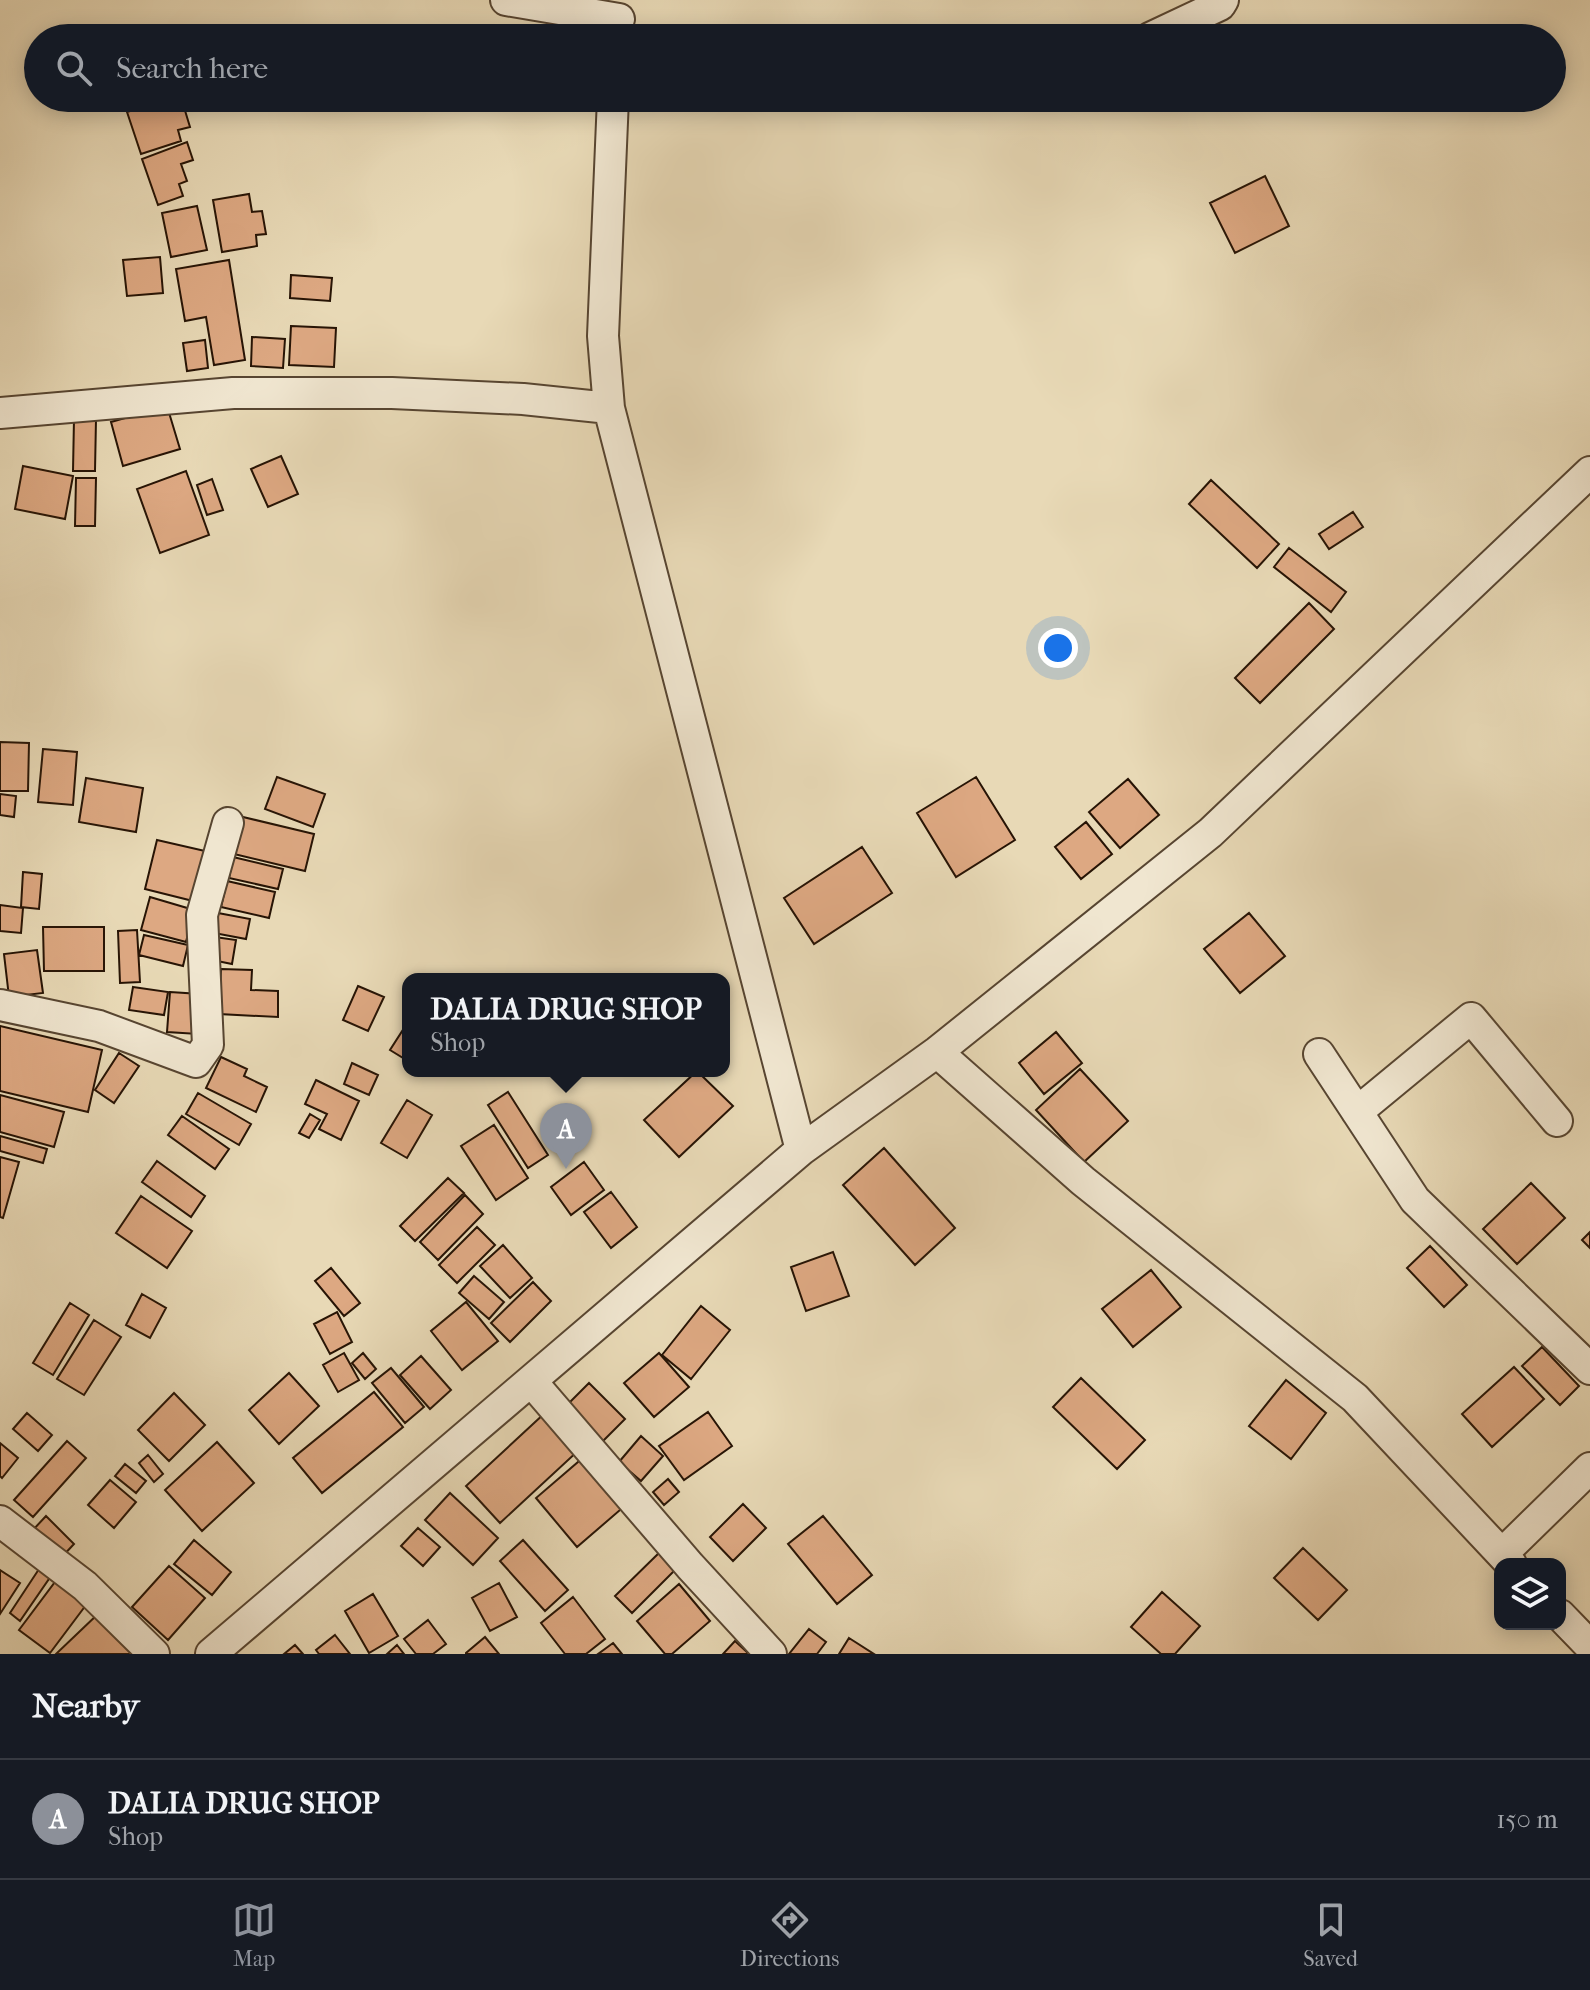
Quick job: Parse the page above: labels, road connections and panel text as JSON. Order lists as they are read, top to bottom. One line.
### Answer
{"page":{"search":"Search here","popup":["DALIA DRUG SHOP","Shop"],"pins":"A","heading":"Nearby","list":[{"mark":"A","name":"DALIA DRUG SHOP","note":"Shop","value":"150 m"}],"nav":["Map","Directions","Saved"]}}
